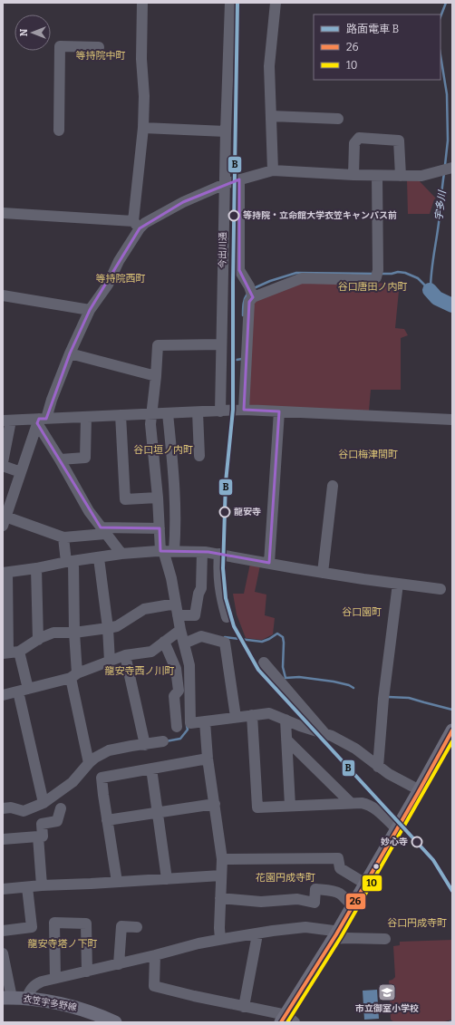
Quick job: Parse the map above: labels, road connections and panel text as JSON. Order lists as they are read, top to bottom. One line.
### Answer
{"streets":{"main road":["衣笠宇多野線"],"street":["今出川通"]},"districts":["等持院中町","等持院西町","谷口唐田ノ内町","谷口垣ノ内町","谷口梅津間町","谷口園町","龍安寺西ノ川町","花園円成寺町","谷口円成寺町","龍安寺塔ノ下町"],"water":["宇多川"],"places":{"other":["等持院・立命館大学衣笠キャンパス前","龍安寺","妙心寺"],"school or university":["市立御室小学校"]},"lines":["tram line B","transit line 26","transit line 10"],"legend":["路面電車 B","26","10"],"north":"left"}
